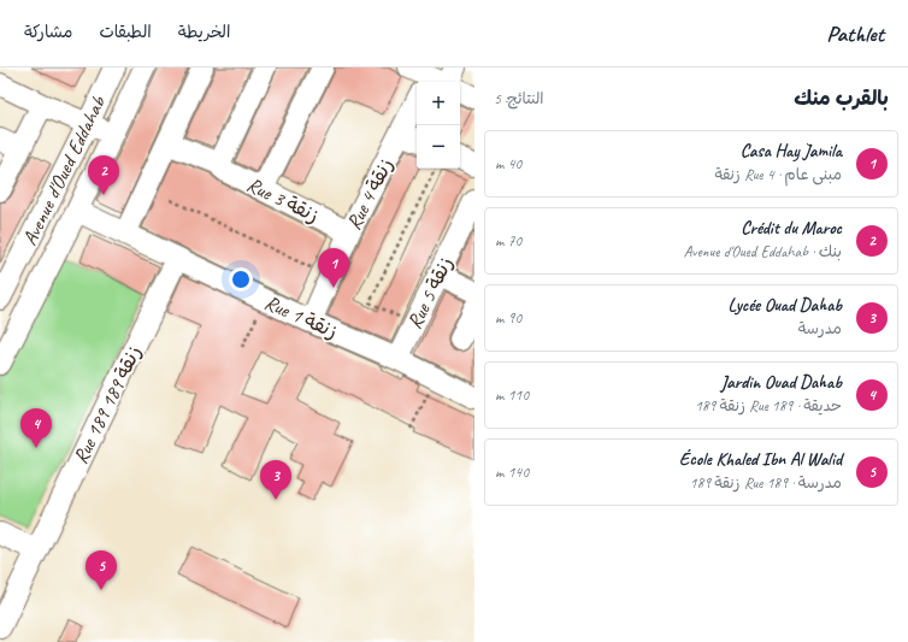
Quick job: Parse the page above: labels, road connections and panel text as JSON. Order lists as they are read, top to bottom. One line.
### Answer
{"streets":{"street":["Avenue d'Oued Eddahab","Rue 4 زنقة","Rue 3 زنقة","Rue 5 زنقة","Rue 1 زنقة","Rue 189 زنقة 189"]},"crossings":[["Avenue d'Oued Eddahab","Rue 1 زنقة"],["Rue 4 زنقة","Rue 3 زنقة"],["Rue 4 زنقة","Rue 1 زنقة"],["Rue 5 زنقة","Rue 1 زنقة"],["Rue 1 زنقة","Rue 189 زنقة 189"]],"page":{"header":"Pathlet","nav":["الخريطة","الطبقات","مشاركة"],"heading":["بالقرب منك","النتائج: 5"],"map_buttons":["+","−"],"list":[{"mark":"1","name":"Casa Hay Jamila","note":"مبنى عام · Rue 4 زنقة","value":"40 m"},{"mark":"2","name":"Crédit du Maroc","note":"بنك · Avenue d'Oued Eddahab","value":"70 m"},{"mark":"3","name":"Lycée Ouad Dahab","note":"مدرسة","value":"90 m"},{"mark":"4","name":"Jardin Ouad Dahab","note":"حديقة · Rue 189 زنقة 189","value":"110 m"},{"mark":"5","name":"École Khaled Ibn Al Walid","note":"مدرسة · Rue 189 زنقة 189","value":"140 m"}],"pins":["2","1","4","3","5"]}}
